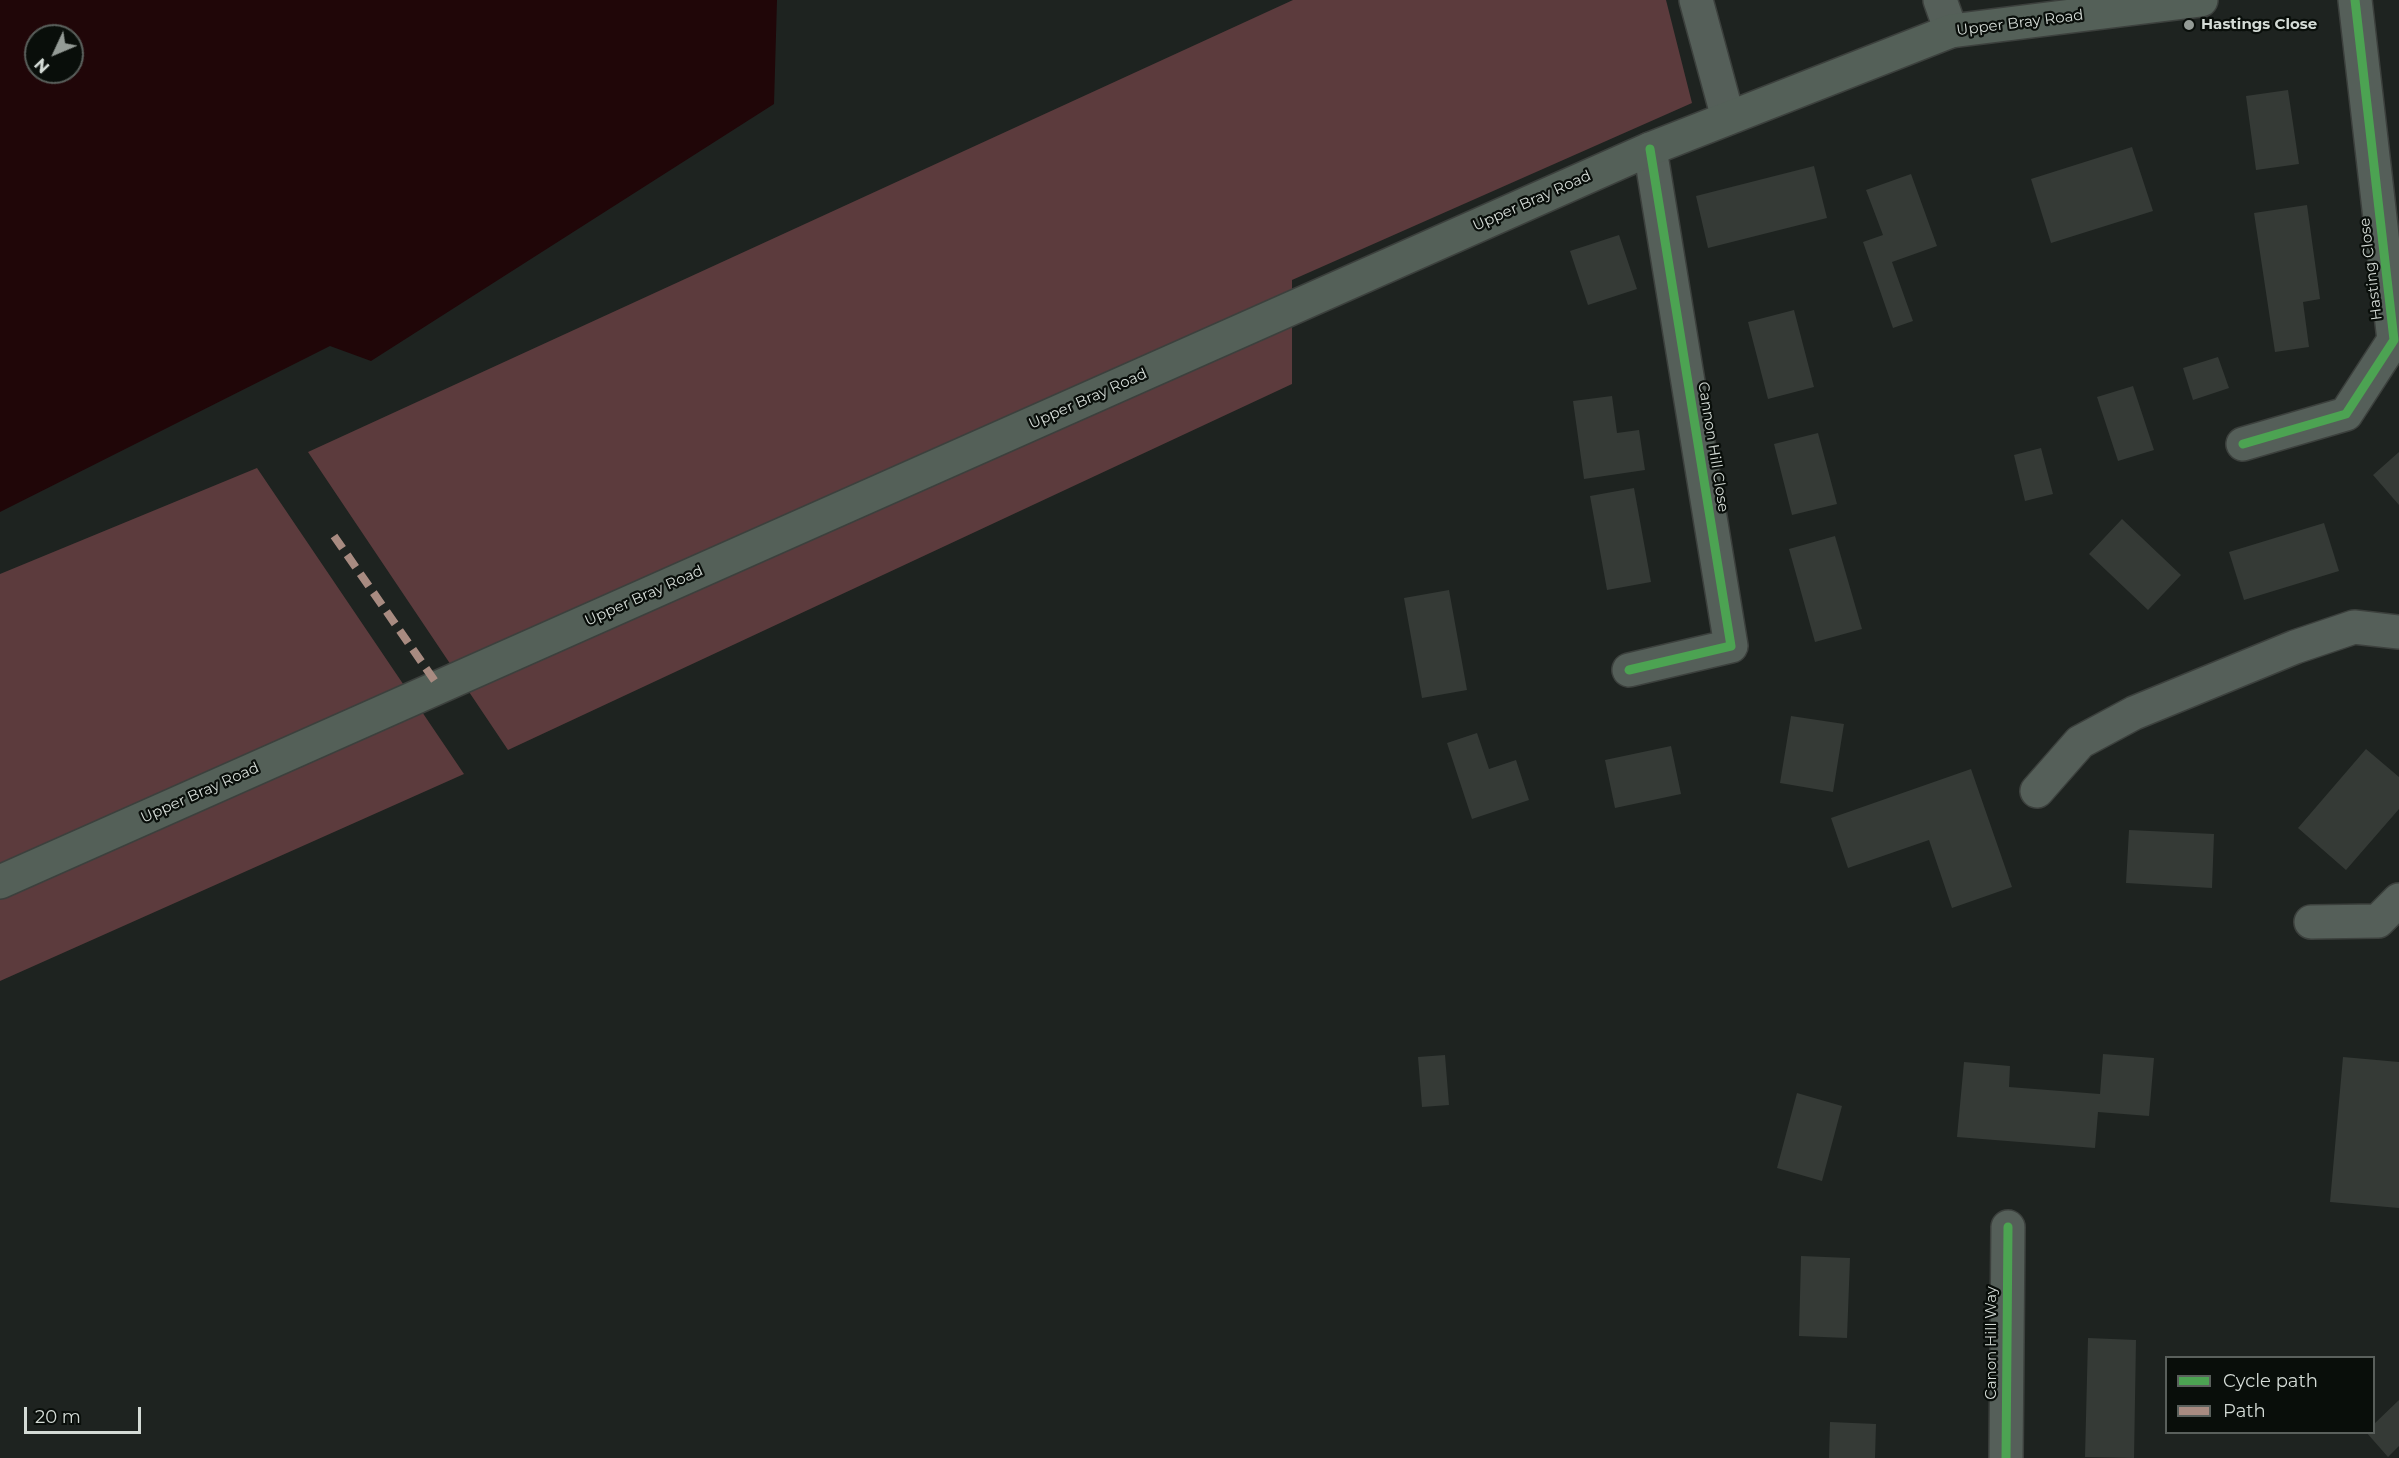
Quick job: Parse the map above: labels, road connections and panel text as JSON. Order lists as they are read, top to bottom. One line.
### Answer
{"streets":{"main road":["Upper Bray Road"],"street":["Hasting Close","Cannon Hill Close","Canon Hill Way"]},"crossings":[["Upper Bray Road","Cannon Hill Close"]],"places":["Hastings Close"],"legend":["Cycle path","Path"],"scale_bar":"20 m","north":"bottom left"}
